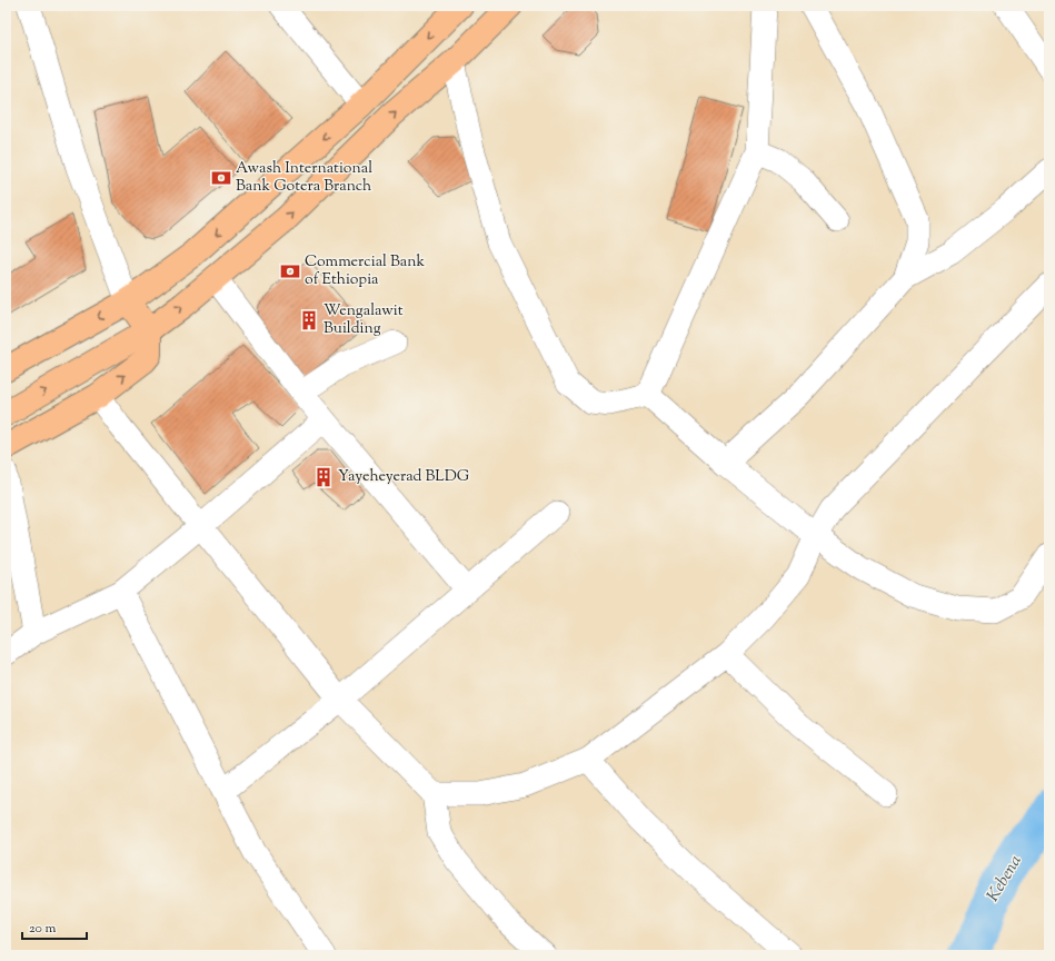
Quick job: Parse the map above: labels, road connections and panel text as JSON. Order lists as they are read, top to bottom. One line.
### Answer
{"water":["Kebena"],"places":{"bank":["Awash International Bank Gotera Branch","Commercial Bank of Ethiopia"],"building":["Wengalawit Building","Yayeheyerad BLDG"]},"scale_bar":"20 m"}
